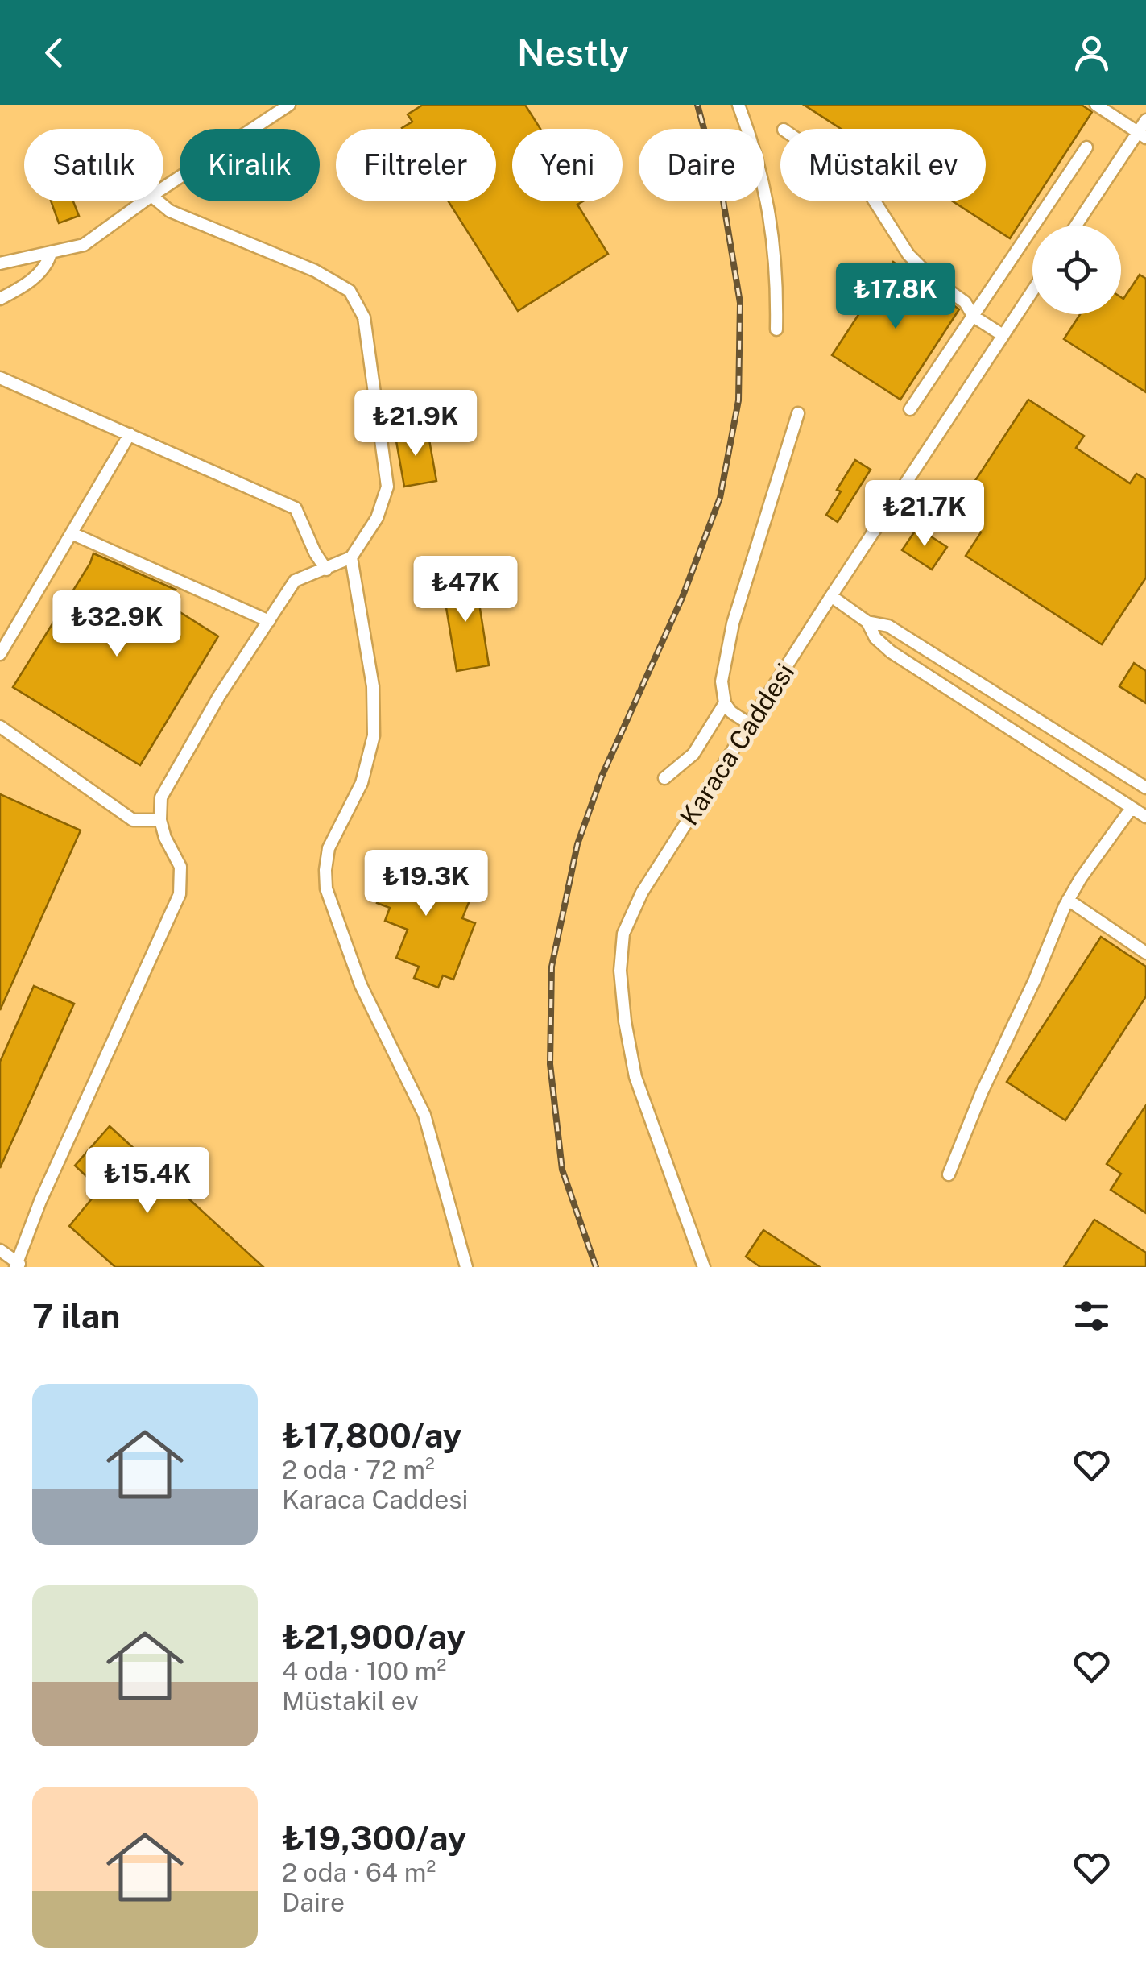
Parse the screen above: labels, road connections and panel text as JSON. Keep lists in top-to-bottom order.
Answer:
{
  "streets": {
    "street": ["Karaca Caddesi"]
  },
  "page": {
    "header": "Nestly",
    "chip": [
      "Satılık",
      "Kiralık",
      "Filtreler",
      "Yeni",
      "Daire",
      "Müstakil ev"
    ],
    "price": [
      "₺17.8K",
      "₺21.9K",
      "₺21.7K",
      "₺47K",
      "₺32.9K",
      "₺19.3K",
      "₺15.4K"
    ],
    "heading": "7 ilan",
    "list": [
      {
        "name": "₺17,800/ay",
        "note": "2 oda · 72 m² · Karaca Caddesi"
      },
      {
        "name": "₺21,900/ay",
        "note": "4 oda · 100 m² · Müstakil ev"
      },
      {
        "name": "₺19,300/ay",
        "note": "2 oda · 64 m² · Daire"
      }
    ]
  }
}
